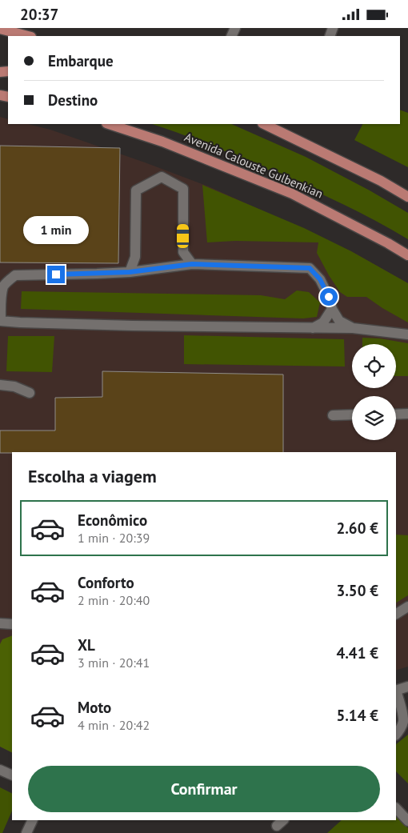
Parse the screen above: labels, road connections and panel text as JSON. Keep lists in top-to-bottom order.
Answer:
{
  "streets": {
    "main road": ["Avenida Calouste Gulbenkian"]
  },
  "page": {
    "status": "20:37",
    "banner": ["Embarque", "Destino"],
    "bubble": "1 min",
    "heading": "Escolha a viagem",
    "list": [
      {
        "name": "Econômico",
        "note": "1 min · 20:39",
        "value": "2.60 €"
      },
      {
        "name": "Conforto",
        "note": "2 min · 20:40",
        "value": "3.50 €"
      },
      {
        "name": "XL",
        "note": "3 min · 20:41",
        "value": "4.41 €"
      },
      {
        "name": "Moto",
        "note": "4 min · 20:42",
        "value": "5.14 €"
      }
    ],
    "buttons": "Confirmar"
  }
}
